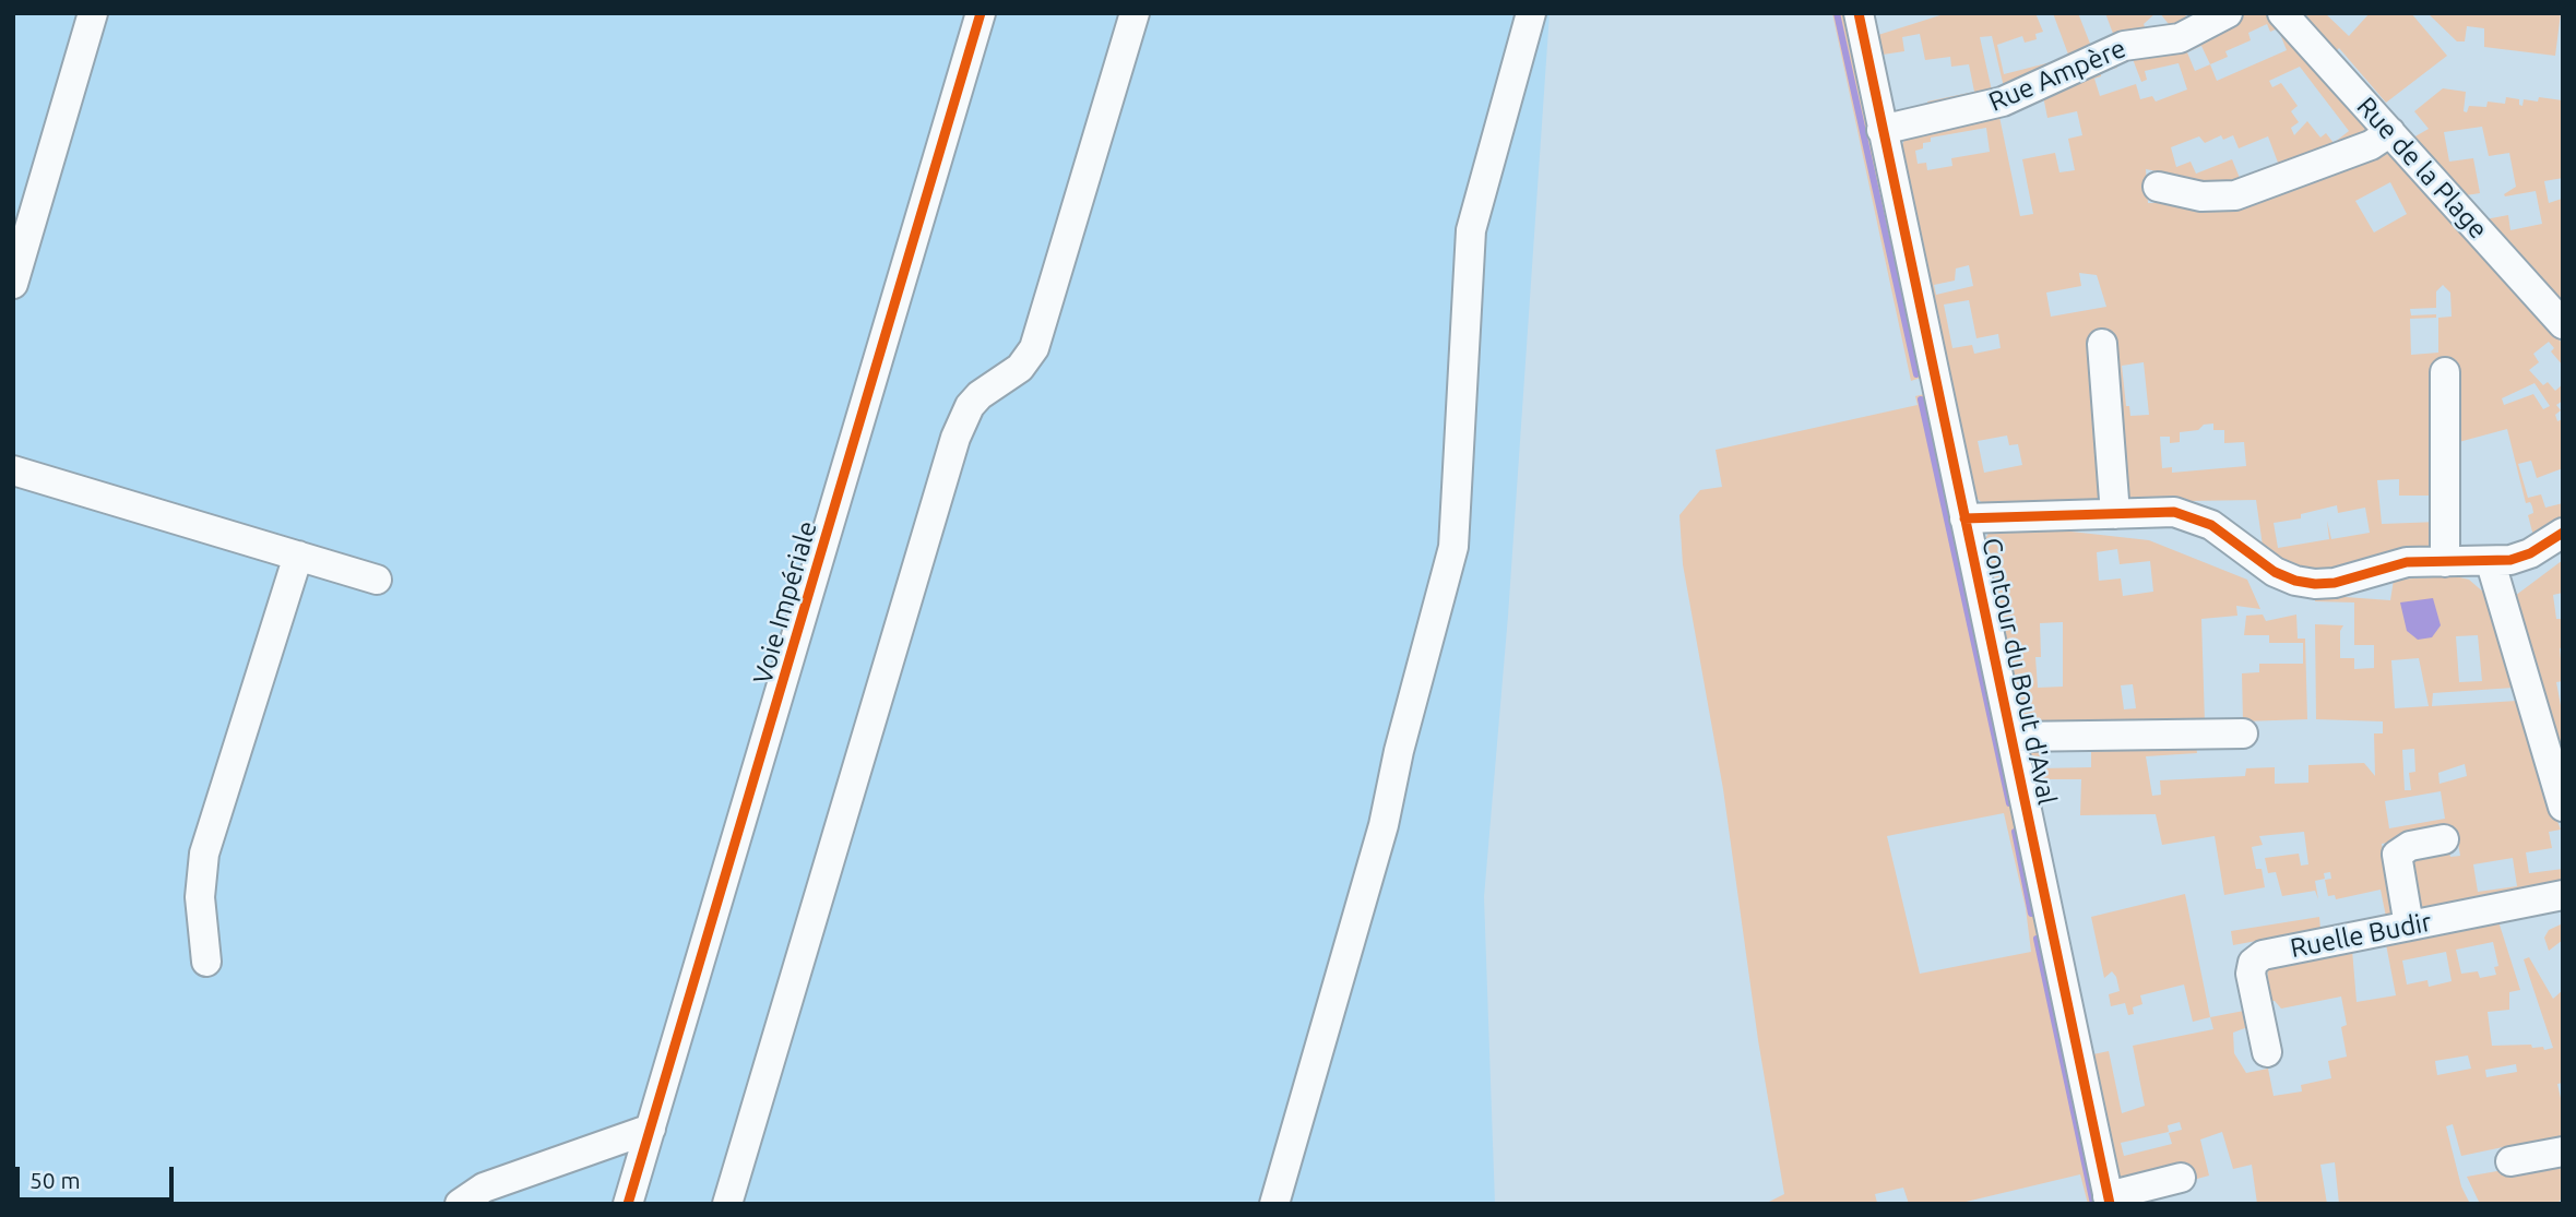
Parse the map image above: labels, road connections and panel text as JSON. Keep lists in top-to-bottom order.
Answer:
{
  "streets": {
    "street": [
      "Rue Ampère",
      "Rue de la Plage",
      "Voie Impériale",
      "Contour du Bout d'Aval",
      "Ruelle Budir"
    ]
  },
  "crossings": [
    ["Rue Ampère", "Contour du Bout d'Aval"]
  ],
  "scale_bar": "50 m"
}
